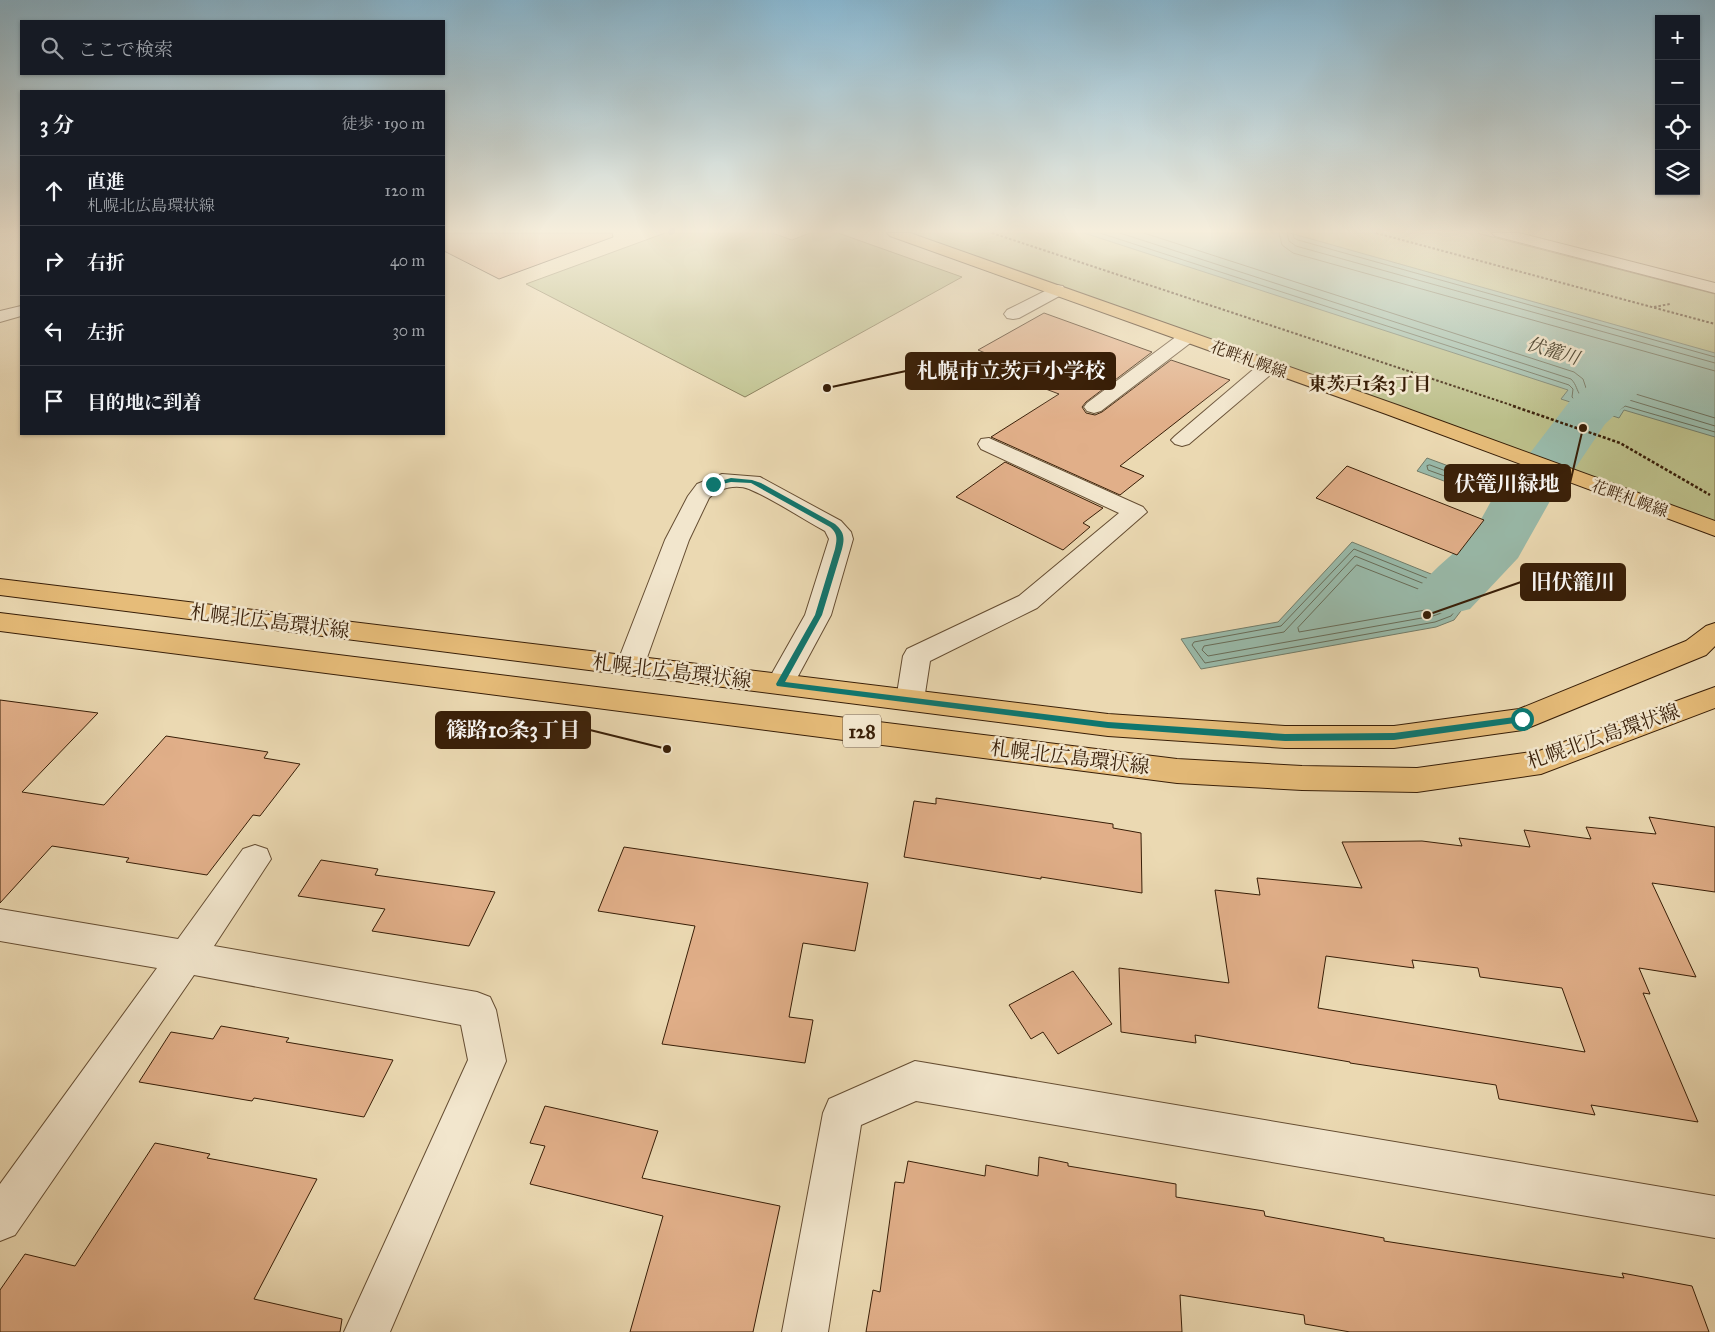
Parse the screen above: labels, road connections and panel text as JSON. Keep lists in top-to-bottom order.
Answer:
{
  "streets": {
    "main road": ["花畔札幌線", "札幌北広島環状線", "128"]
  },
  "districts": ["東茨戸1条3丁目"],
  "water": ["伏籠川"],
  "places": [
    "札幌市立茨戸小学校",
    "伏篭川緑地",
    "旧伏籠川",
    "篠路10条3丁目"
  ],
  "page": {
    "map_buttons": ["+", "−"],
    "search": "ここで検索",
    "heading": ["3 分", "徒歩 · 190 m"],
    "list": [
      ["直進", "札幌北広島環状線", "120 m"],
      ["右折", "40 m"],
      ["左折", "30 m"],
      "目的地に到着"
    ]
  }
}
